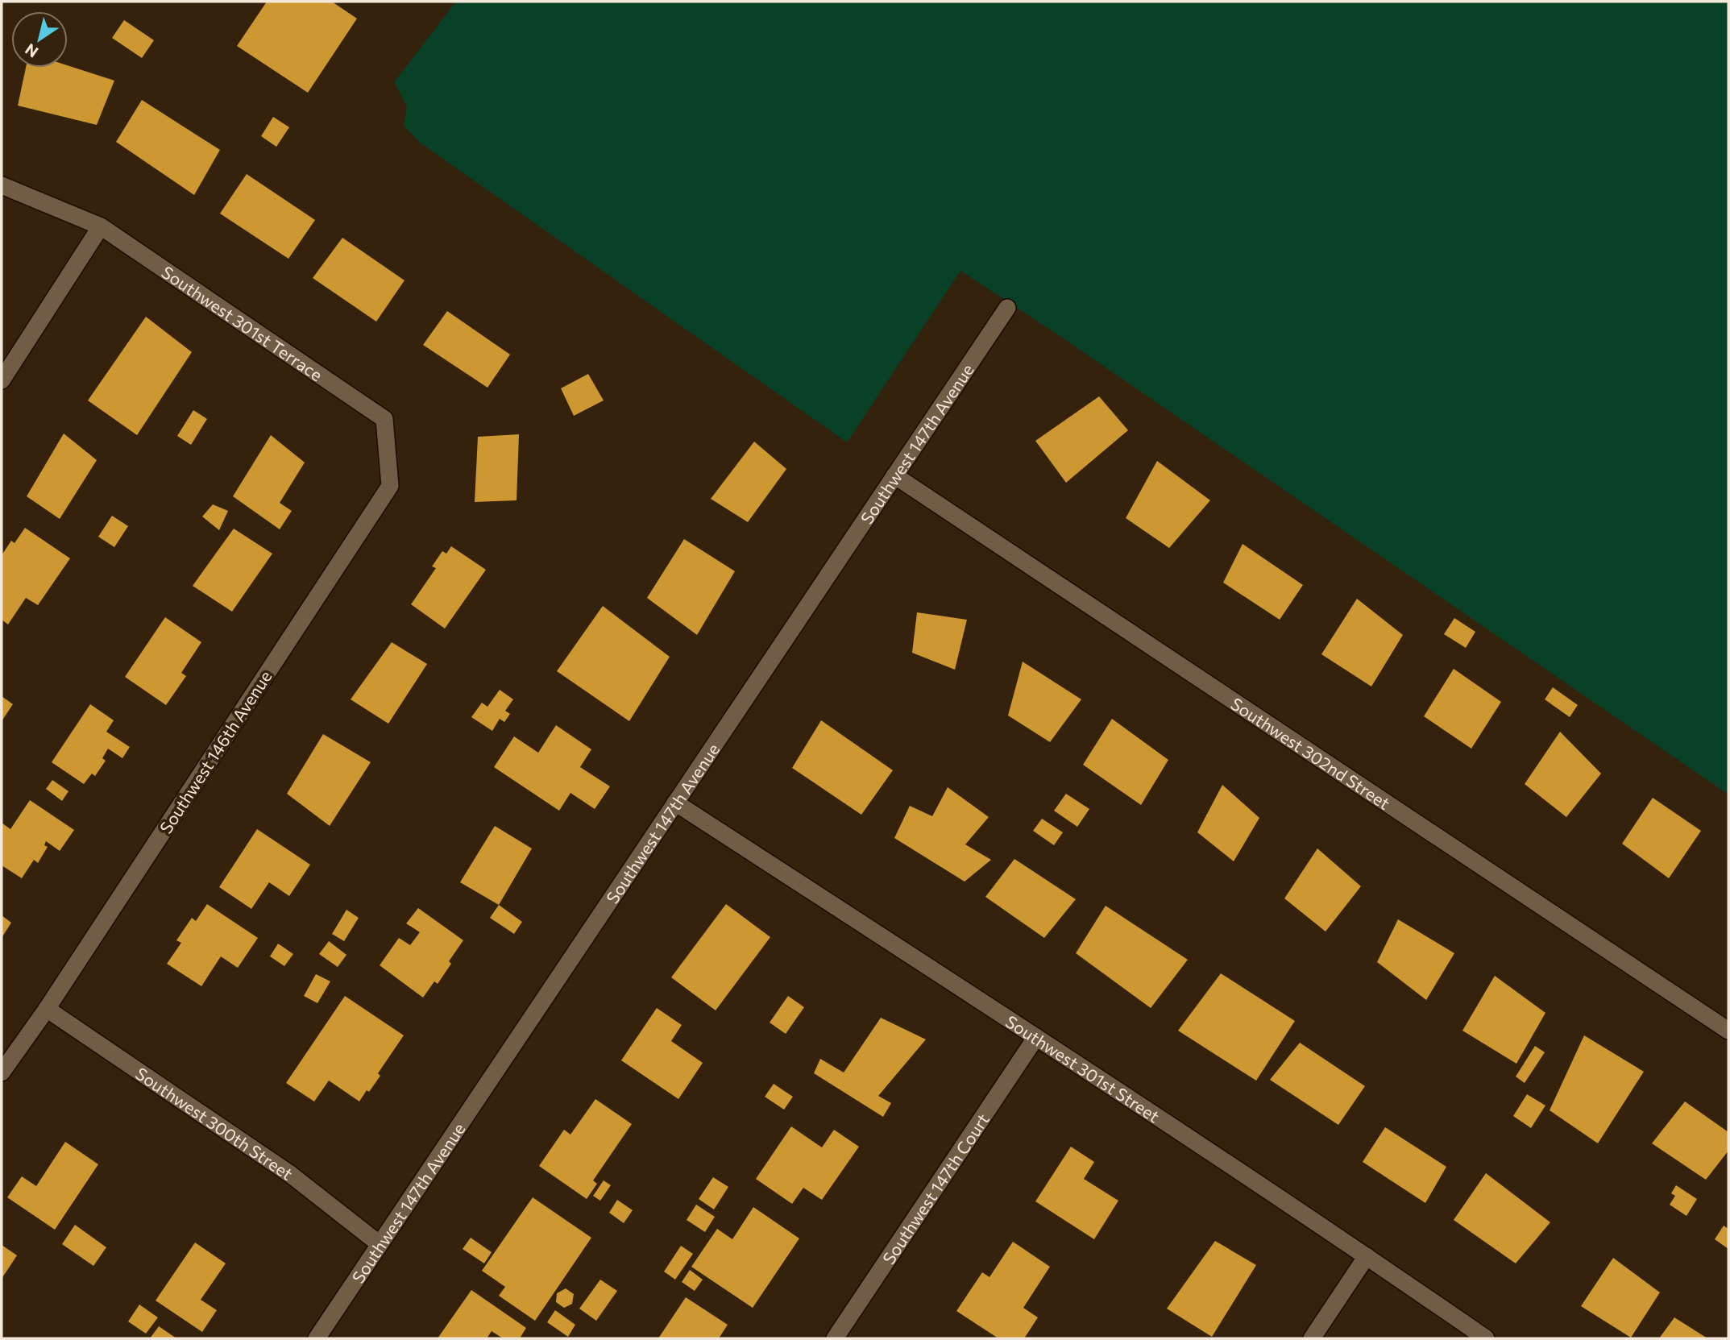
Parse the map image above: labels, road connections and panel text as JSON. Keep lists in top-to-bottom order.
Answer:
{
  "streets": {
    "street": [
      "Southwest 301st Terrace",
      "Southwest 147th Avenue",
      "Southwest 146th Avenue",
      "Southwest 302nd Street",
      "Southwest 301st Street",
      "Southwest 300th Street",
      "Southwest 147th Court"
    ]
  },
  "crossings": [
    ["Southwest 301st Terrace", "Southwest 146th Avenue"],
    ["Southwest 147th Avenue", "Southwest 302nd Street"],
    ["Southwest 147th Avenue", "Southwest 301st Street"],
    ["Southwest 147th Avenue", "Southwest 300th Street"],
    ["Southwest 146th Avenue", "Southwest 300th Street"],
    ["Southwest 301st Street", "Southwest 147th Court"]
  ],
  "north": "bottom left"
}
